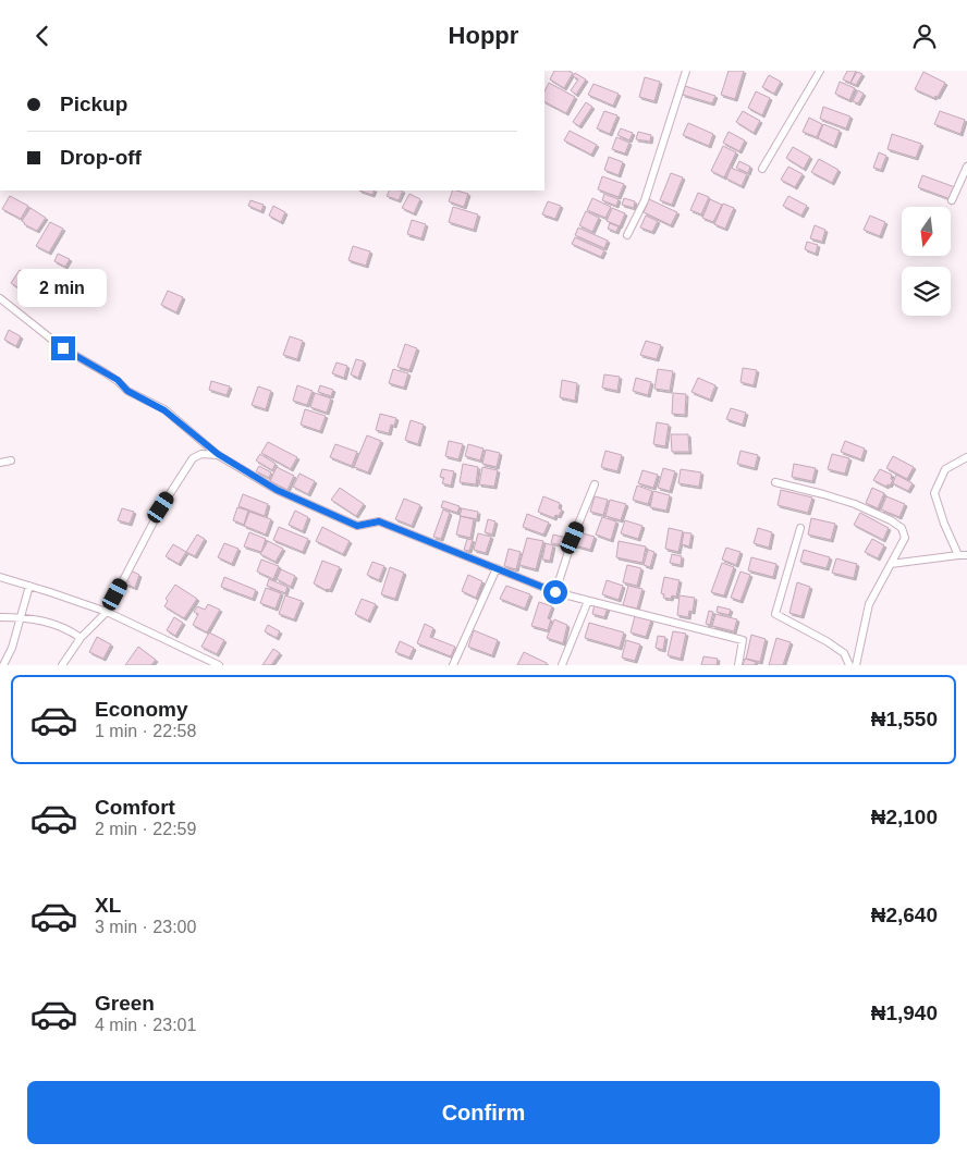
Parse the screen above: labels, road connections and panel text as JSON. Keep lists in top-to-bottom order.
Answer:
{
  "north": "bottom",
  "page": {
    "header": "Hoppr",
    "banner": ["Pickup", "Drop-off"],
    "bubble": "2 min",
    "list": [
      {
        "name": "Economy",
        "note": "1 min · 22:58",
        "value": "₦1,550"
      },
      {
        "name": "Comfort",
        "note": "2 min · 22:59",
        "value": "₦2,100"
      },
      {
        "name": "XL",
        "note": "3 min · 23:00",
        "value": "₦2,640"
      },
      {
        "name": "Green",
        "note": "4 min · 23:01",
        "value": "₦1,940"
      }
    ],
    "buttons": "Confirm"
  }
}
